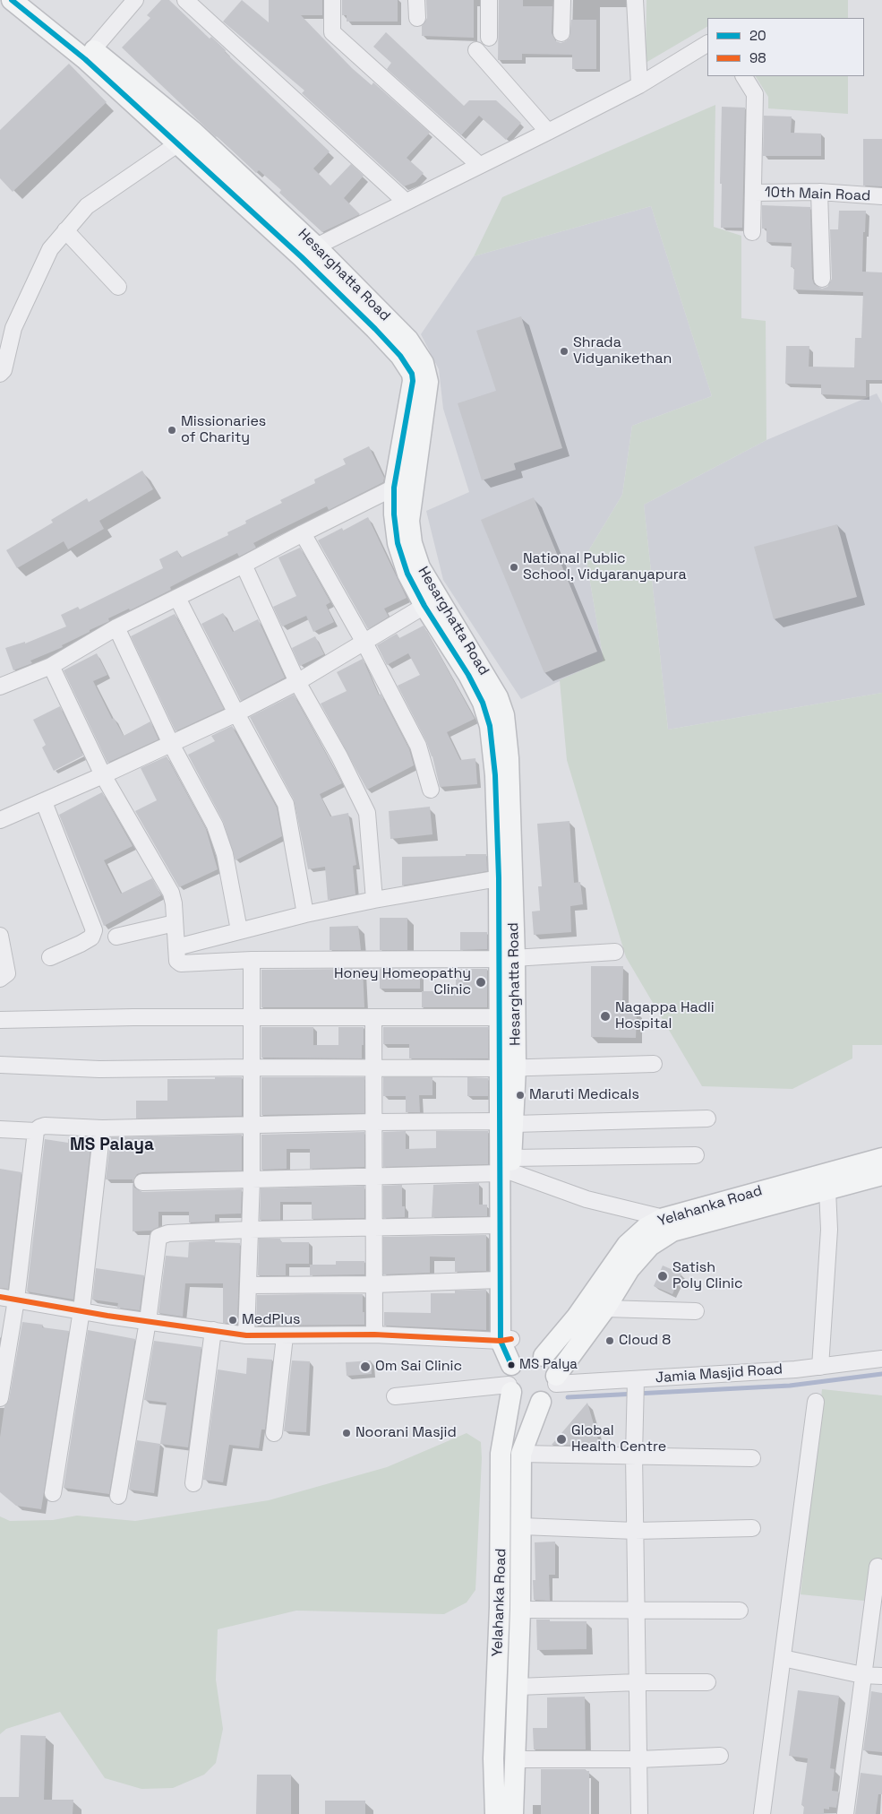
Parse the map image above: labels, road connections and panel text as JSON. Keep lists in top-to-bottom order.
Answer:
{
  "streets": {
    "main road": ["Hesarghatta Road", "Yelahanka Road"],
    "street": ["10th Main Road", "Jamia Masjid Road"]
  },
  "crossings": [
    ["Hesarghatta Road", "Yelahanka Road"],
    ["Hesarghatta Road", "Jamia Masjid Road"],
    ["Yelahanka Road", "Jamia Masjid Road"]
  ],
  "districts": ["MS Palaya"],
  "places": [
    "Shrada Vidyanikethan",
    "Missionaries of Charity",
    "National Public School, Vidyaranyapura",
    "Honey Homeopathy Clinic",
    "Nagappa Hadli Hospital",
    "Maruti Medicals",
    "Satish Poly Clinic",
    "MedPlus",
    "Cloud 8",
    "MS Palya",
    "Om Sai Clinic",
    "Noorani Masjid",
    "Global Health Centre"
  ],
  "lines": ["transit line 20", "transit line 98"],
  "legend": ["20", "98"]
}
